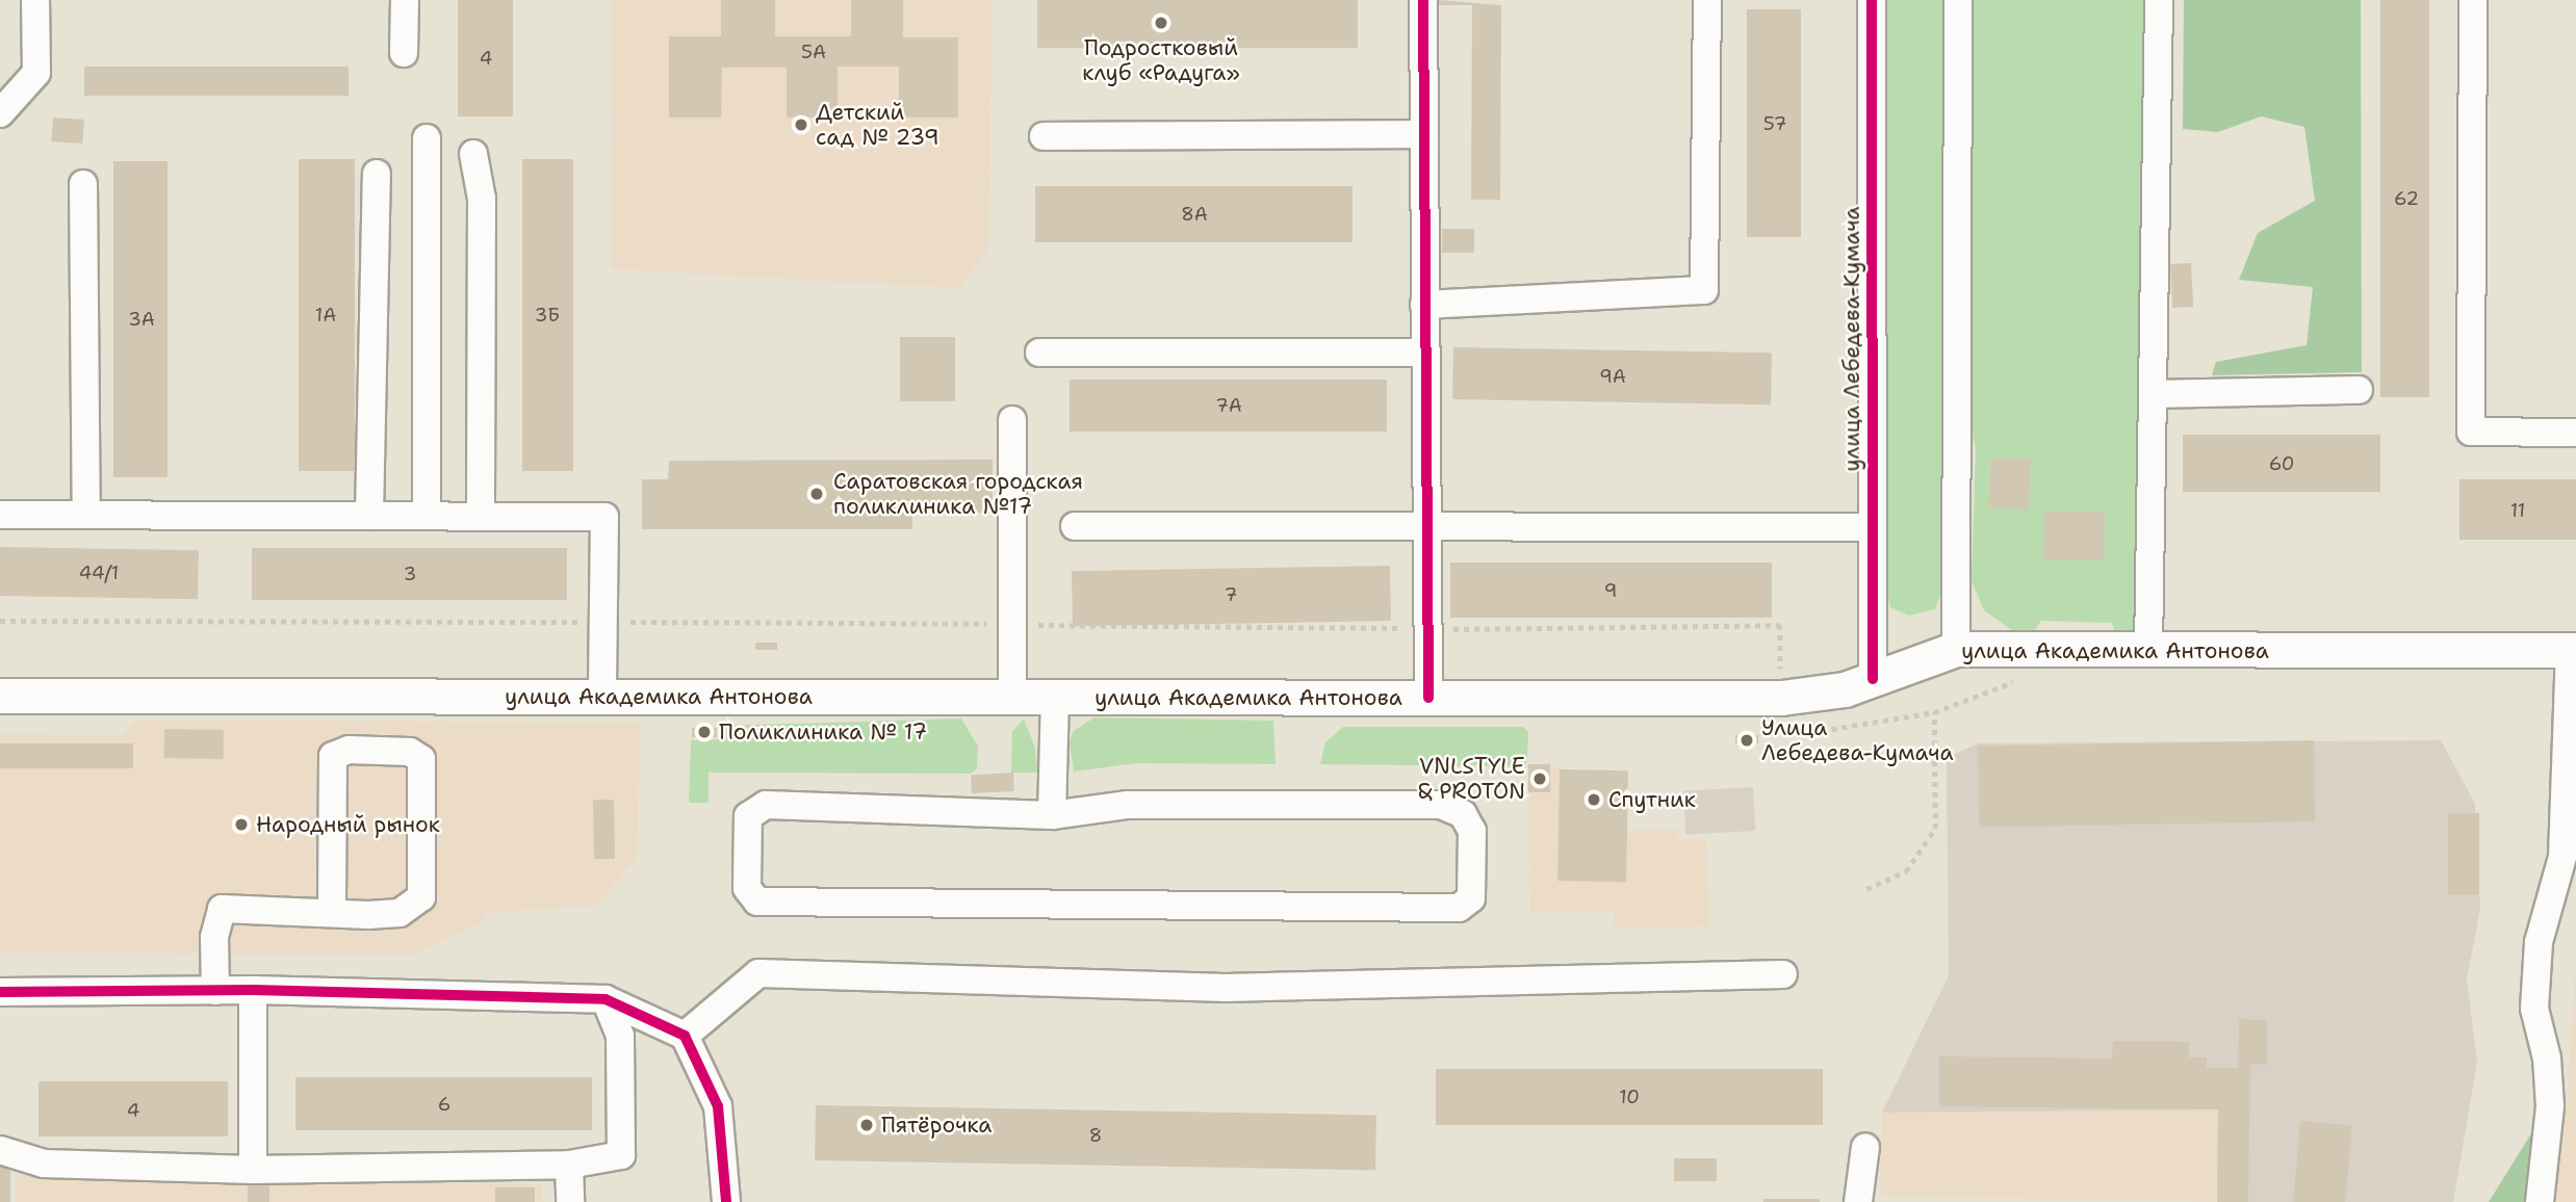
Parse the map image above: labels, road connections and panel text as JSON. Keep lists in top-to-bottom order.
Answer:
{
  "streets": {
    "main road": ["улица Академика Антонова"],
    "street": ["улица Лебедева-Кумача"]
  },
  "crossings": [
    ["улица Лебедева-Кумача", "улица Академика Антонова"]
  ],
  "places": [
    "Подростковый клуб «Радуга»",
    "Детский сад № 239",
    "Саратовская городская поликлиника №17",
    "Поликлиника № 17",
    "Улица Лебедева-Кумача",
    "VNLSTYLE & PROTON",
    "Спутник",
    "Народный рынок",
    "Пятёрочка"
  ],
  "house_numbers": [
    "5А",
    "4",
    "57",
    "62",
    "8А",
    "1А",
    "3Б",
    "3А",
    "9А",
    "7А",
    "60",
    "11",
    "44/1",
    "3",
    "9",
    "7",
    "10",
    "6",
    "4",
    "8"
  ]
}
